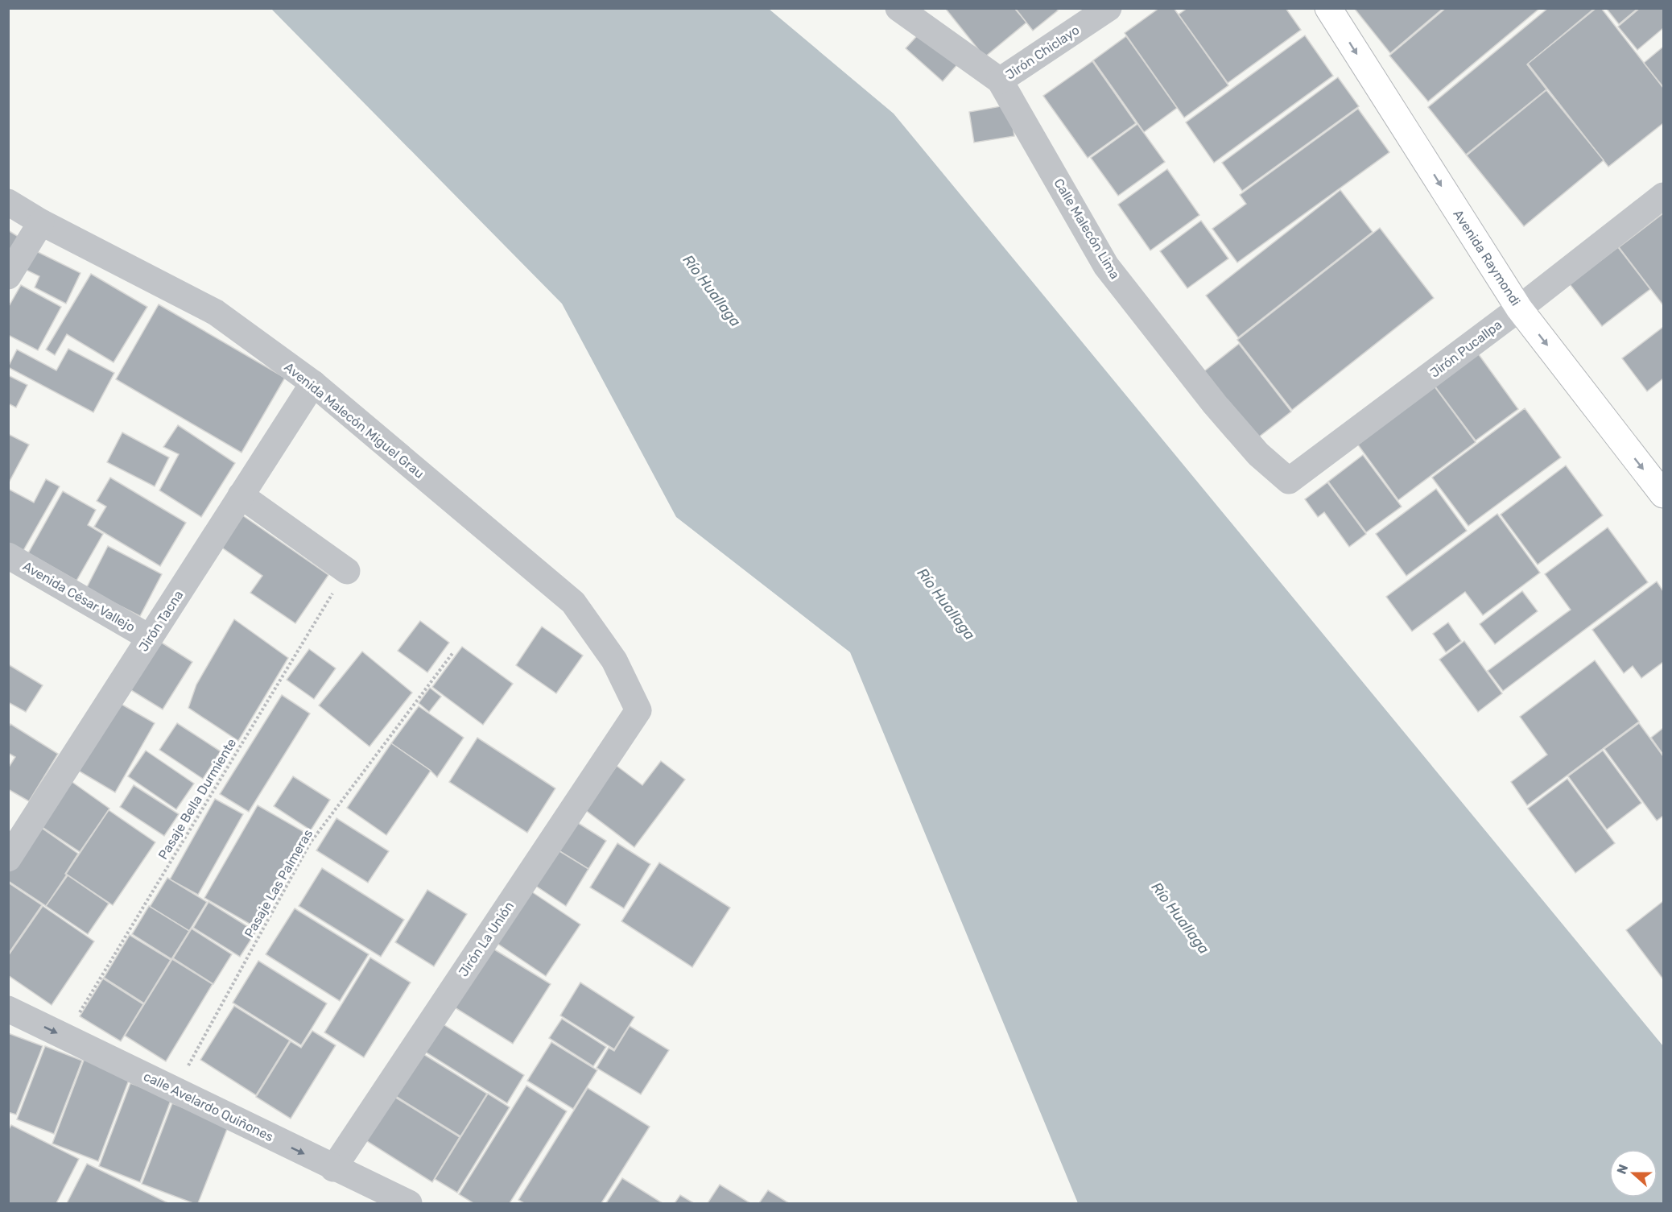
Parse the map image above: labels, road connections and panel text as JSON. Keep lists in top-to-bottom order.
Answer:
{
  "streets": {
    "highway": ["Avenida Raymondi"],
    "street": [
      "Jirón Chiclayo",
      "Calle Malecón Lima",
      "Jirón Pucallpa",
      "Avenida Malecón Miguel Grau",
      "Avenida César Vallejo",
      "Jirón Tacna",
      "Jirón La Unión",
      "calle Avelardo Quiñones"
    ],
    "path": ["Pasaje Bella Durmiente", "Pasaje Las Palmeras"]
  },
  "crossings": [
    ["Jirón Chiclayo", "Calle Malecón Lima"],
    ["Calle Malecón Lima", "Jirón Pucallpa"],
    ["Avenida Raymondi", "Jirón Pucallpa"],
    ["Avenida Malecón Miguel Grau", "Jirón Tacna"],
    ["Avenida Malecón Miguel Grau", "Jirón La Unión"],
    ["Avenida César Vallejo", "Jirón Tacna"],
    ["Pasaje Bella Durmiente", "calle Avelardo Quiñones"],
    ["Pasaje Las Palmeras", "calle Avelardo Quiñones"],
    ["Jirón La Unión", "calle Avelardo Quiñones"]
  ],
  "one_way": ["Avenida Raymondi", "calle Avelardo Quiñones"],
  "water": ["Río Huallaga"],
  "north": "left"
}
